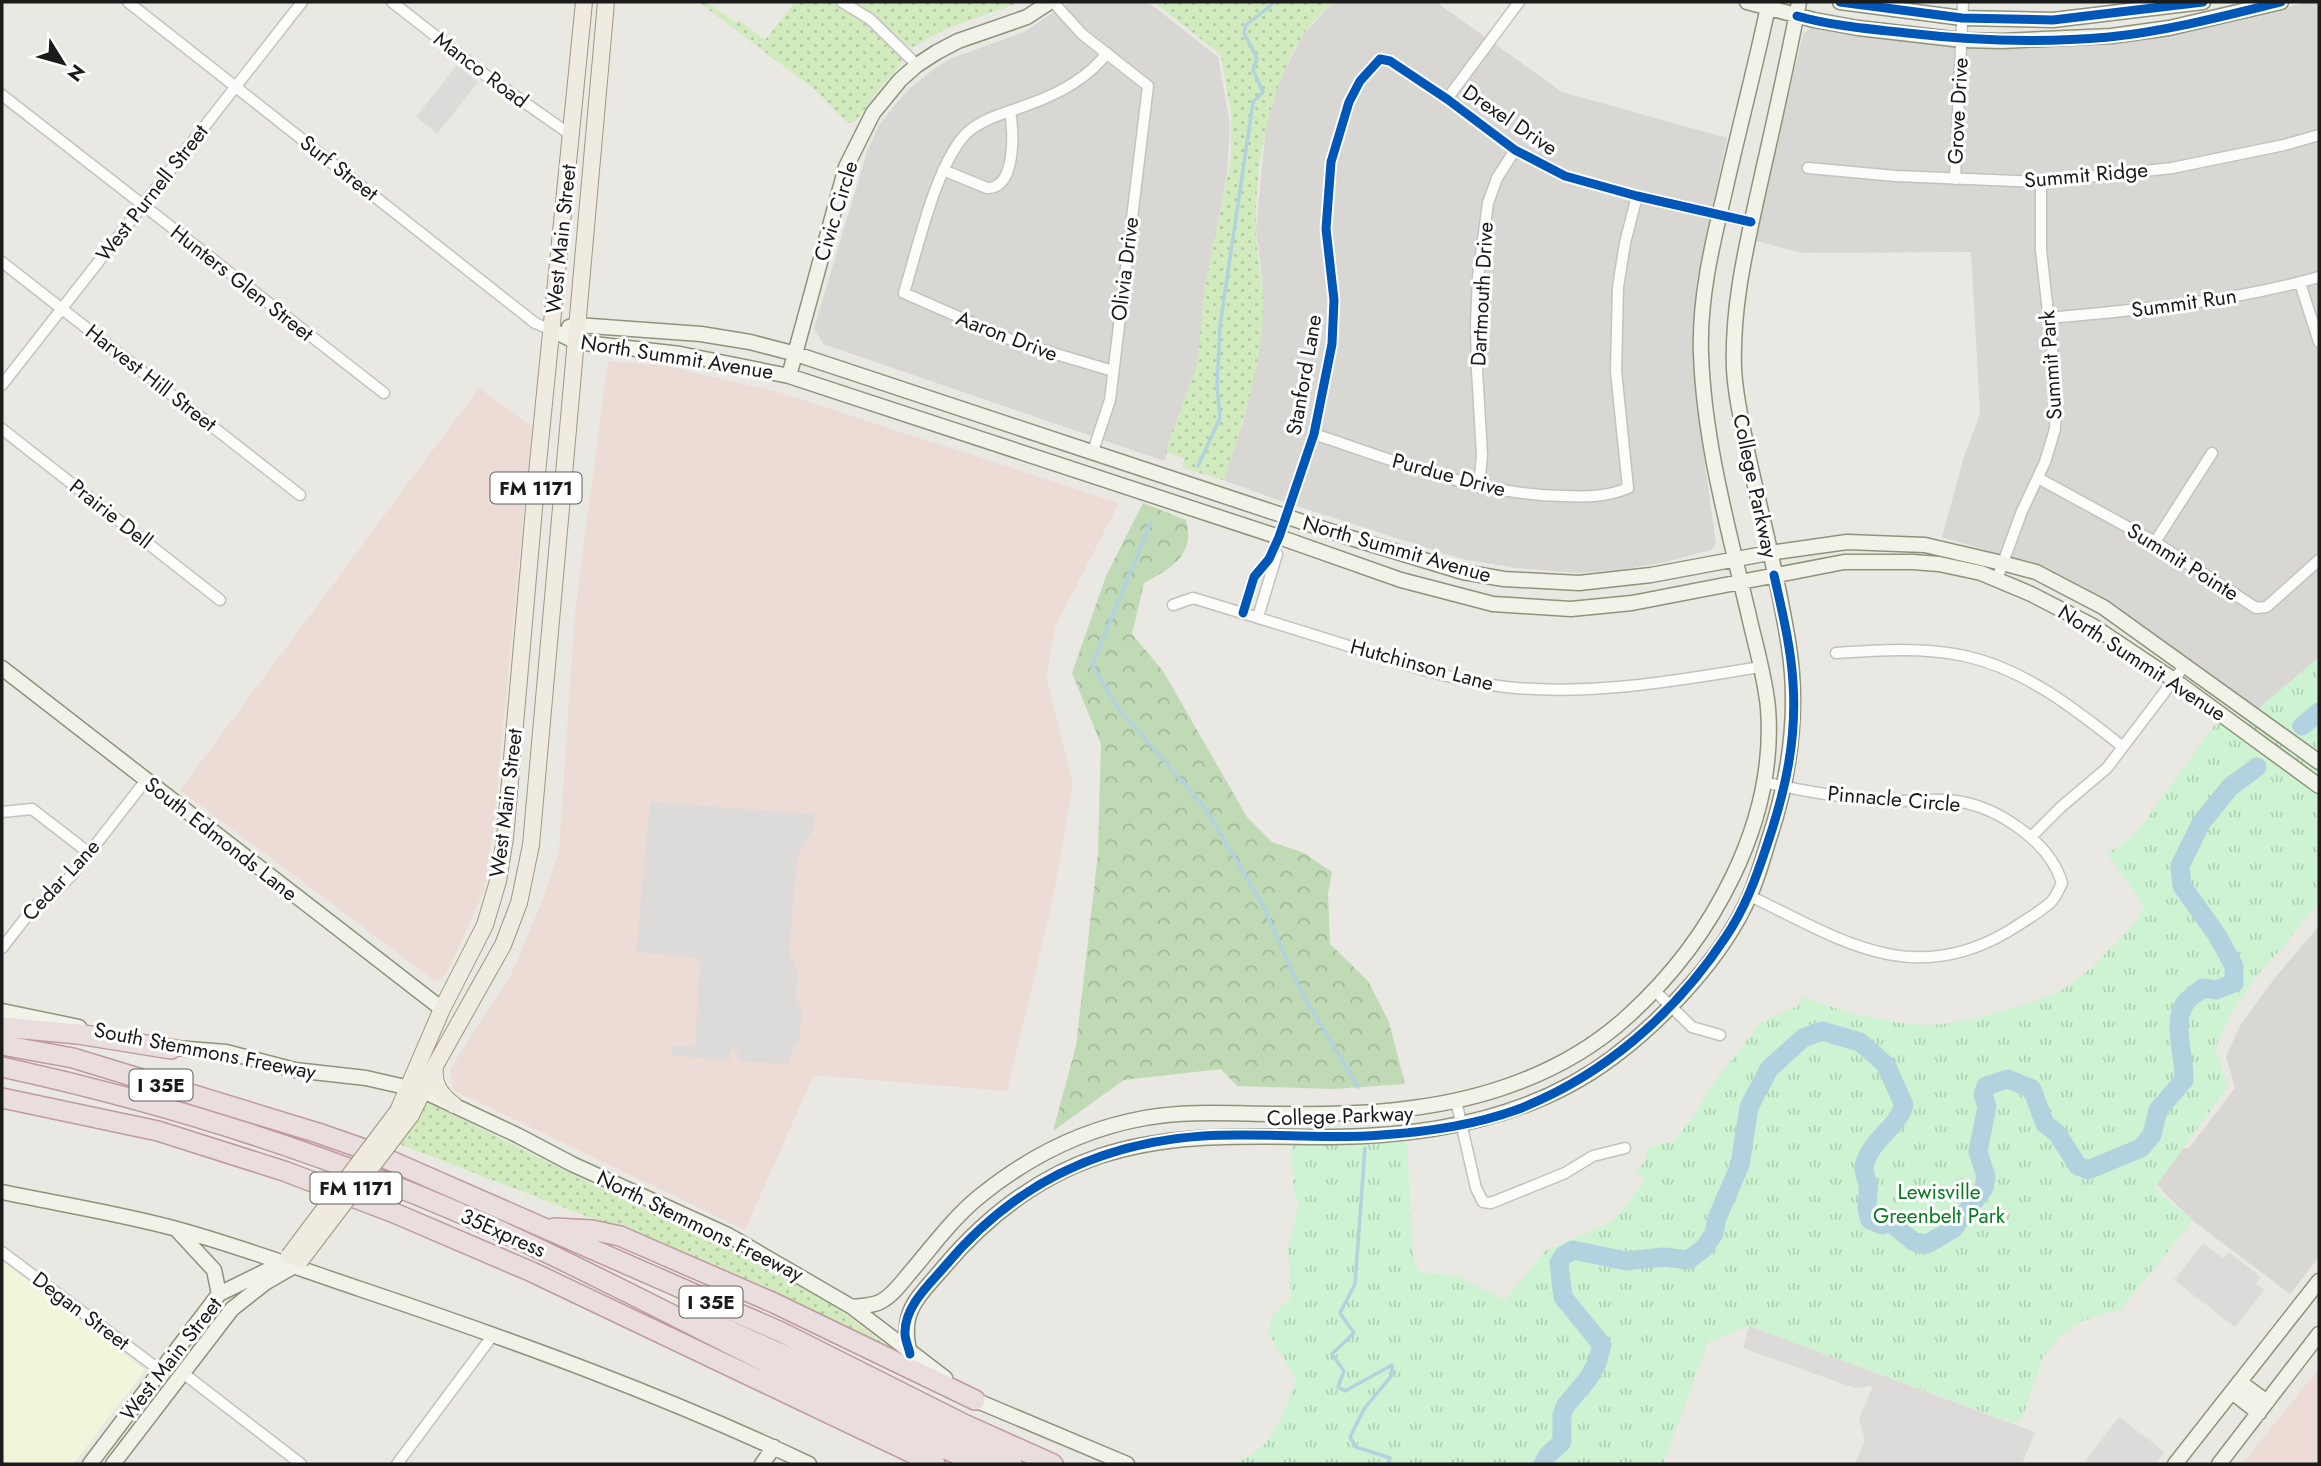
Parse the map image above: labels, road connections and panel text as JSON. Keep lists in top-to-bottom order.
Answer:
{
  "streets": {
    "highway": ["South Stemmons Freeway", "I 35E", "35Express"],
    "main road": [
      "Civic Circle",
      "West Main Street",
      "North Summit Avenue",
      "College Parkway",
      "FM 1171",
      "South Edmonds Lane",
      "North Stemmons Freeway"
    ],
    "street": [
      "Manco Road",
      "Grove Drive",
      "Drexel Drive",
      "Surf Street",
      "Summit Ridge",
      "West Purnell Street",
      "Olivia Drive",
      "Hunters Glen Street",
      "Dartmouth Drive",
      "Summit Run",
      "Aaron Drive",
      "Summit Park",
      "Stanford Lane",
      "Harvest Hill Street",
      "Purdue Drive",
      "Prairie Dell",
      "Summit Pointe",
      "Hutchinson Lane",
      "Pinnacle Circle",
      "Cedar Lane",
      "Degan Street"
    ]
  },
  "crossings": [
    ["Manco Road", "West Main Street"],
    ["Grove Drive", "Summit Ridge"],
    ["Drexel Drive", "Dartmouth Drive"],
    ["Drexel Drive", "Stanford Lane"],
    ["Drexel Drive", "Purdue Drive"],
    ["Drexel Drive", "College Parkway"],
    ["Surf Street", "West Purnell Street"],
    ["Surf Street", "West Main Street"],
    ["Surf Street", "North Summit Avenue"],
    ["Summit Ridge", "Summit Park"],
    ["West Purnell Street", "Hunters Glen Street"],
    ["West Purnell Street", "Harvest Hill Street"],
    ["Civic Circle", "North Summit Avenue"],
    ["West Main Street", "North Summit Avenue"],
    ["West Main Street", "South Edmonds Lane"],
    ["West Main Street", "South Stemmons Freeway"],
    ["West Main Street", "North Stemmons Freeway"],
    ["West Main Street", "Degan Street"],
    ["Olivia Drive", "Aaron Drive"],
    ["Olivia Drive", "North Summit Avenue"],
    ["Dartmouth Drive", "Purdue Drive"],
    ["Summit Run", "Summit Park"],
    ["North Summit Avenue", "Summit Park"],
    ["North Summit Avenue", "Stanford Lane"],
    ["North Summit Avenue", "College Parkway"],
    ["Summit Park", "Summit Pointe"],
    ["Stanford Lane", "Purdue Drive"],
    ["Stanford Lane", "Hutchinson Lane"],
    ["College Parkway", "Hutchinson Lane"],
    ["College Parkway", "Pinnacle Circle"],
    ["College Parkway", "North Stemmons Freeway"],
    ["South Edmonds Lane", "Cedar Lane"],
    ["South Stemmons Freeway", "I 35E"],
    ["South Stemmons Freeway", "North Stemmons Freeway"]
  ],
  "parks": ["Lewisville Greenbelt Park"],
  "north": "bottom right"
}
